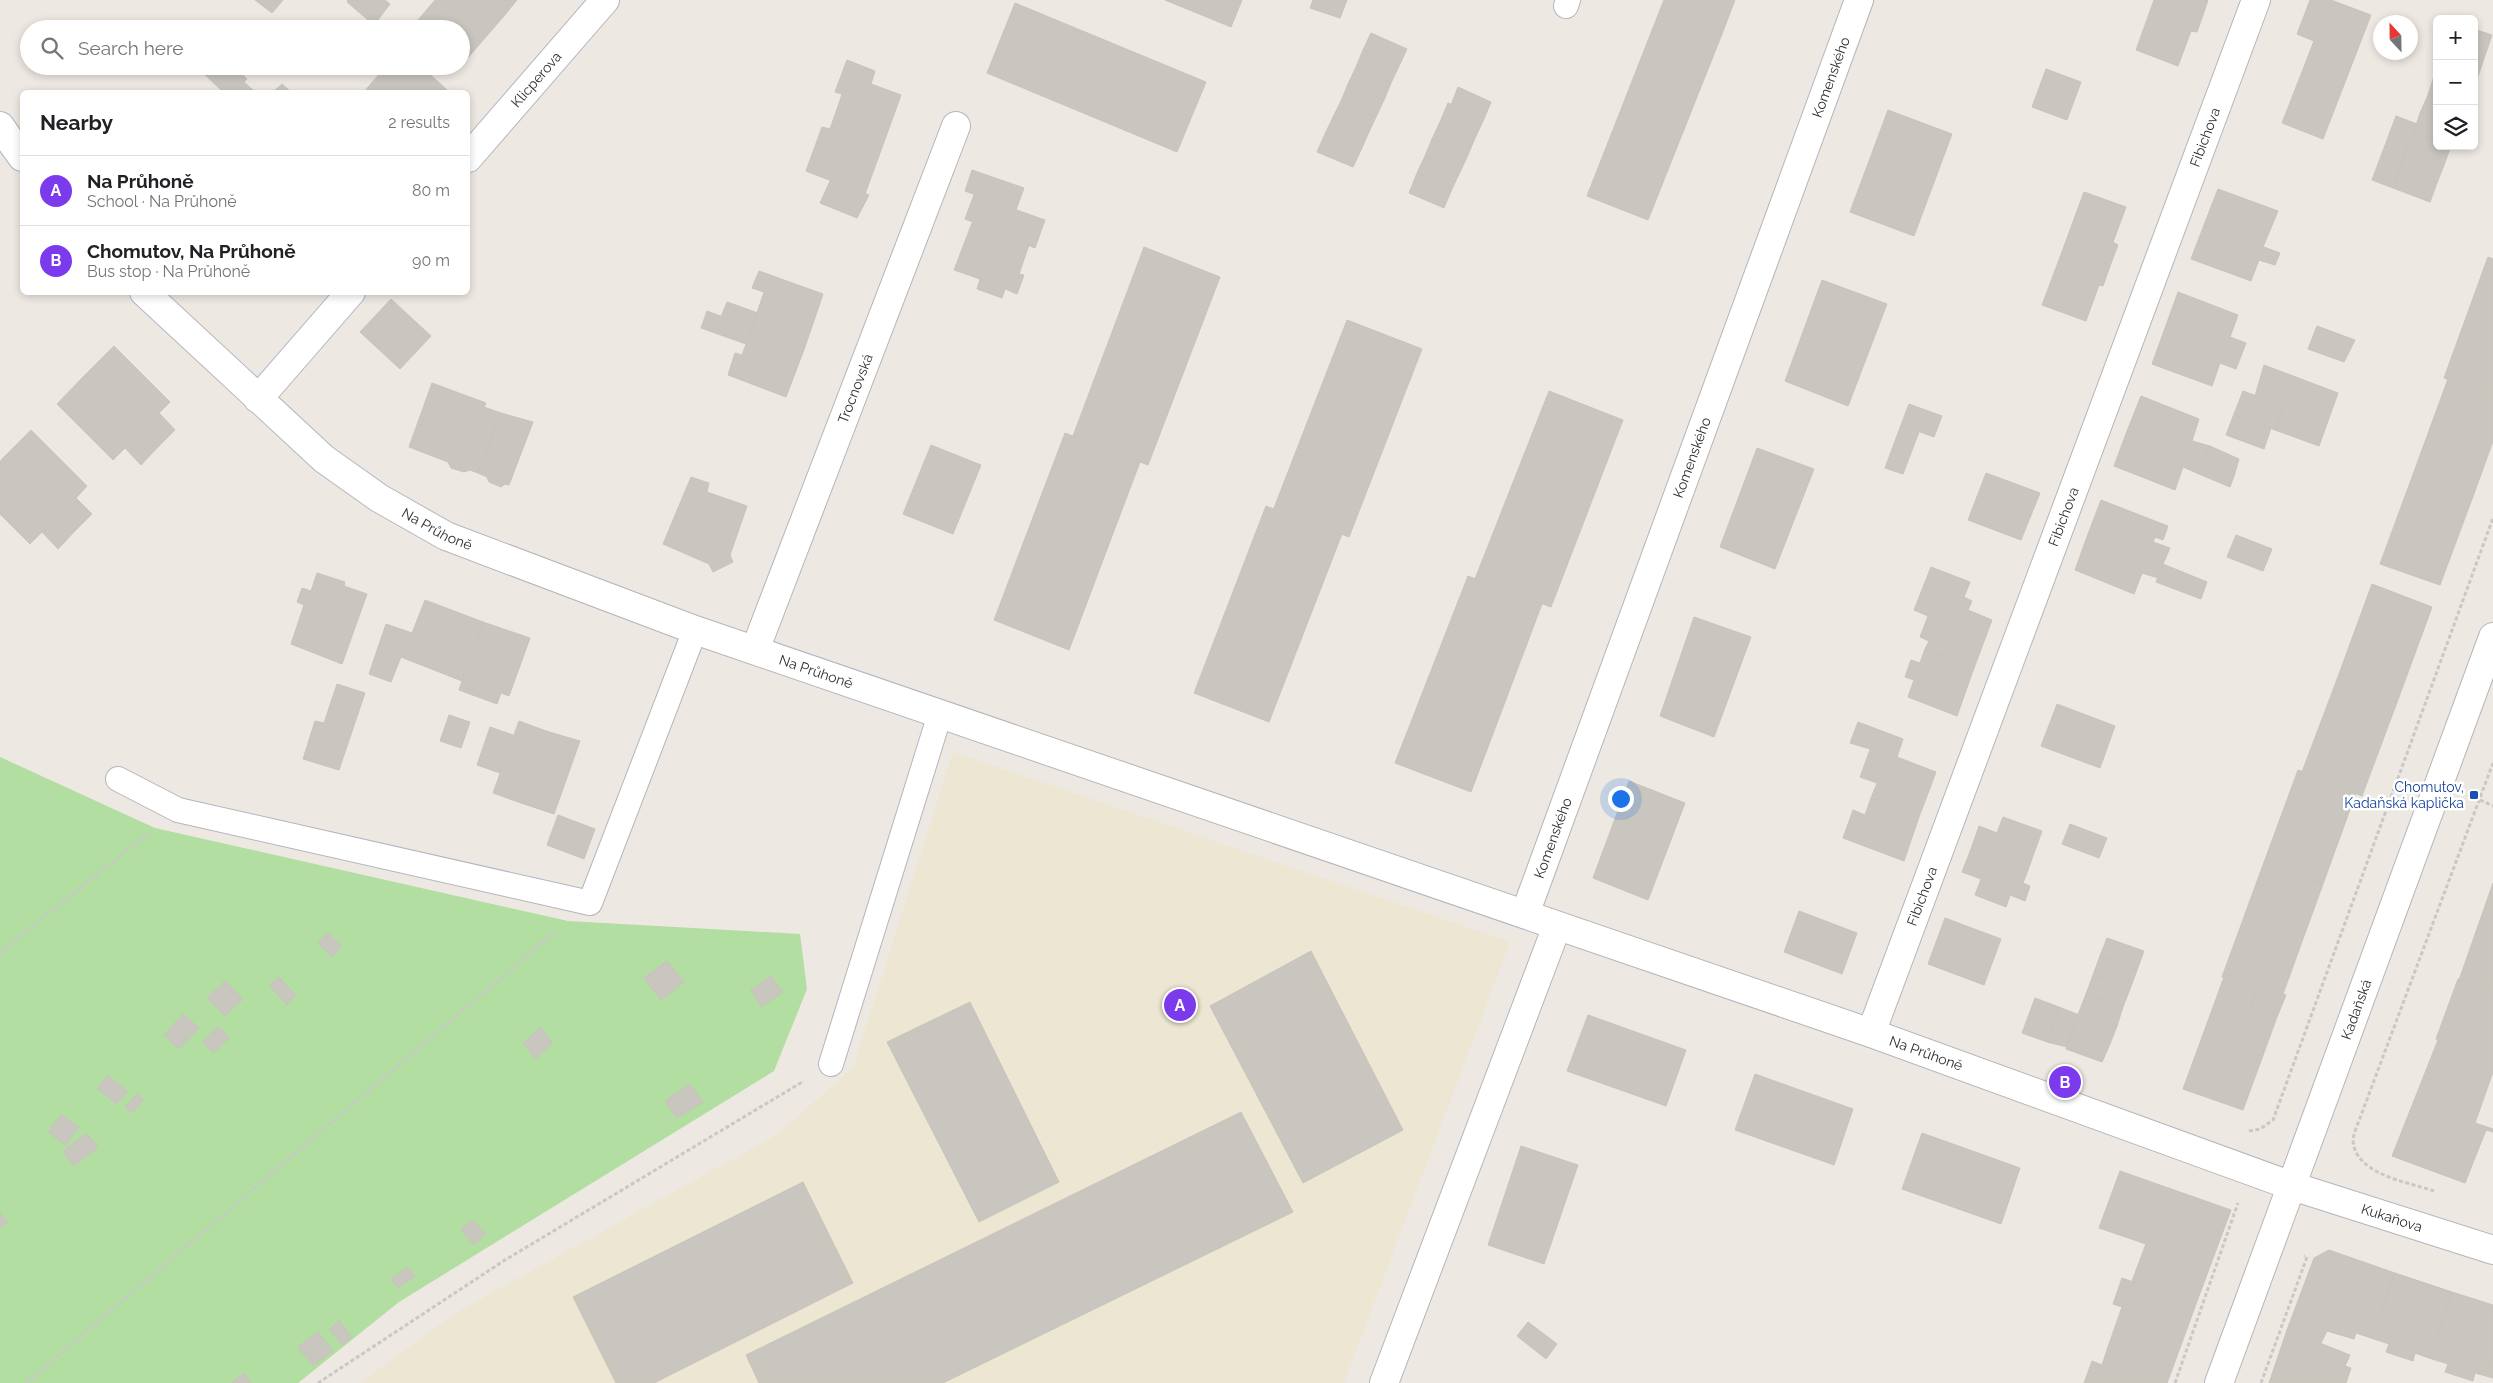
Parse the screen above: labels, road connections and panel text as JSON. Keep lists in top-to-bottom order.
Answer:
{
  "streets": {
    "street": [
      "Komenského",
      "Klicperova",
      "Fibichova",
      "Trocnovská",
      "Na Průhoně",
      "Kadaňská",
      "Kukaňova"
    ]
  },
  "crossings": [
    ["Komenského", "Na Průhoně"],
    ["Fibichova", "Na Průhoně"],
    ["Trocnovská", "Na Průhoně"],
    ["Na Průhoně", "Kadaňská"],
    ["Na Průhoně", "Kukaňova"],
    ["Kadaňská", "Kukaňova"]
  ],
  "places": {
    "transit": ["Chomutov, Kadaňská kaplička"]
  },
  "north": "top",
  "page": {
    "map_buttons": ["+", "−"],
    "search": "Search here",
    "heading": ["Nearby", "2 results"],
    "list": [
      {
        "mark": "A",
        "name": "Na Průhoně",
        "note": "School · Na Průhoně",
        "value": "80 m"
      },
      {
        "mark": "B",
        "name": "Chomutov, Na Průhoně",
        "note": "Bus stop · Na Průhoně",
        "value": "90 m"
      }
    ],
    "pins": ["A", "B"]
  }
}
